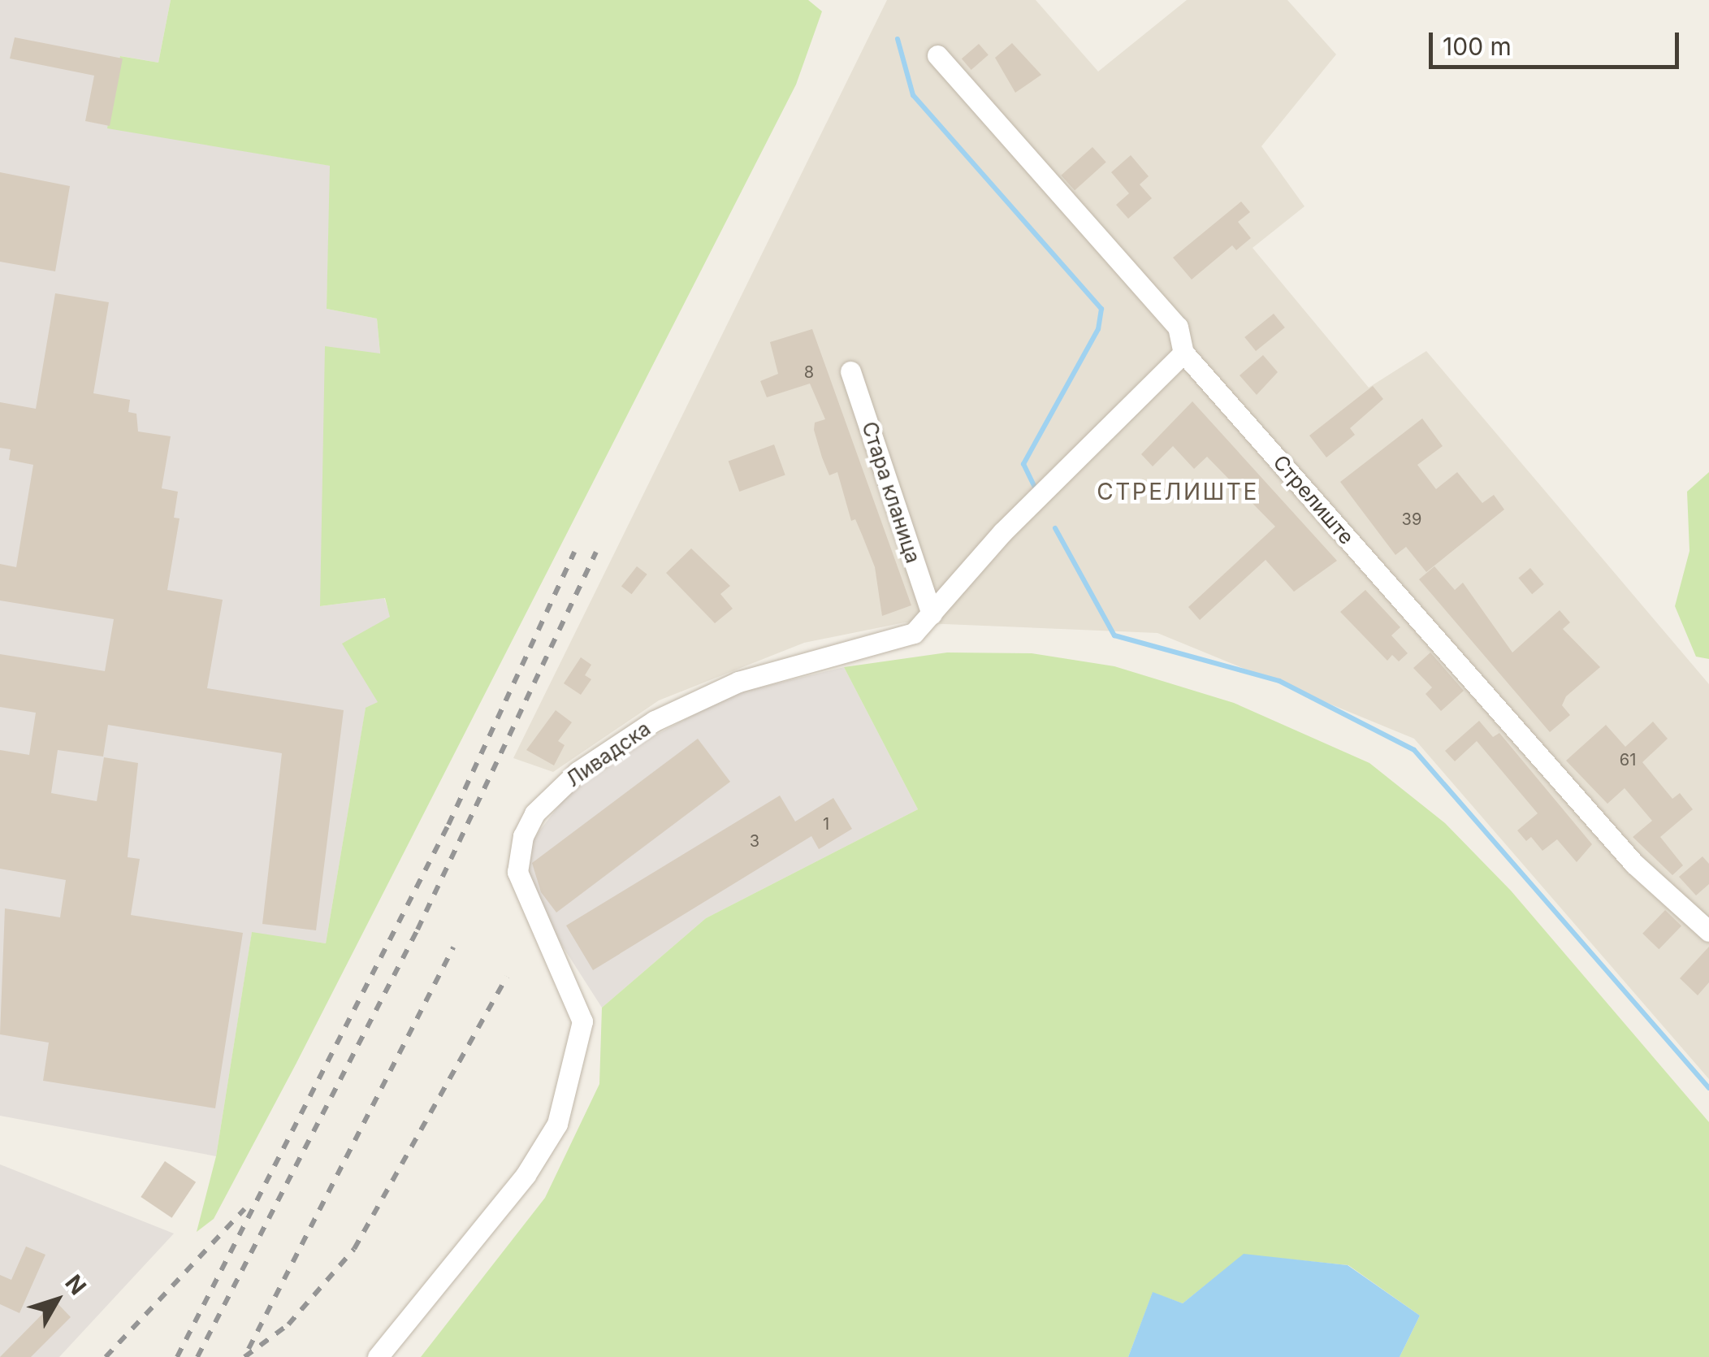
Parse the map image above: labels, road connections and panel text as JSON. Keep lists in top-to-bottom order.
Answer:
{
  "streets": {
    "street": ["Стара кланица", "Стрелиште", "Ливадска"]
  },
  "crossings": [
    ["Стара кланица", "Ливадска"],
    ["Стрелиште", "Ливадска"]
  ],
  "districts": ["СТРЕЛИШТЕ"],
  "house_numbers": [
    "8",
    "39",
    "61",
    "1",
    "3"
  ],
  "scale_bar": "100 m",
  "north": "top right"
}
